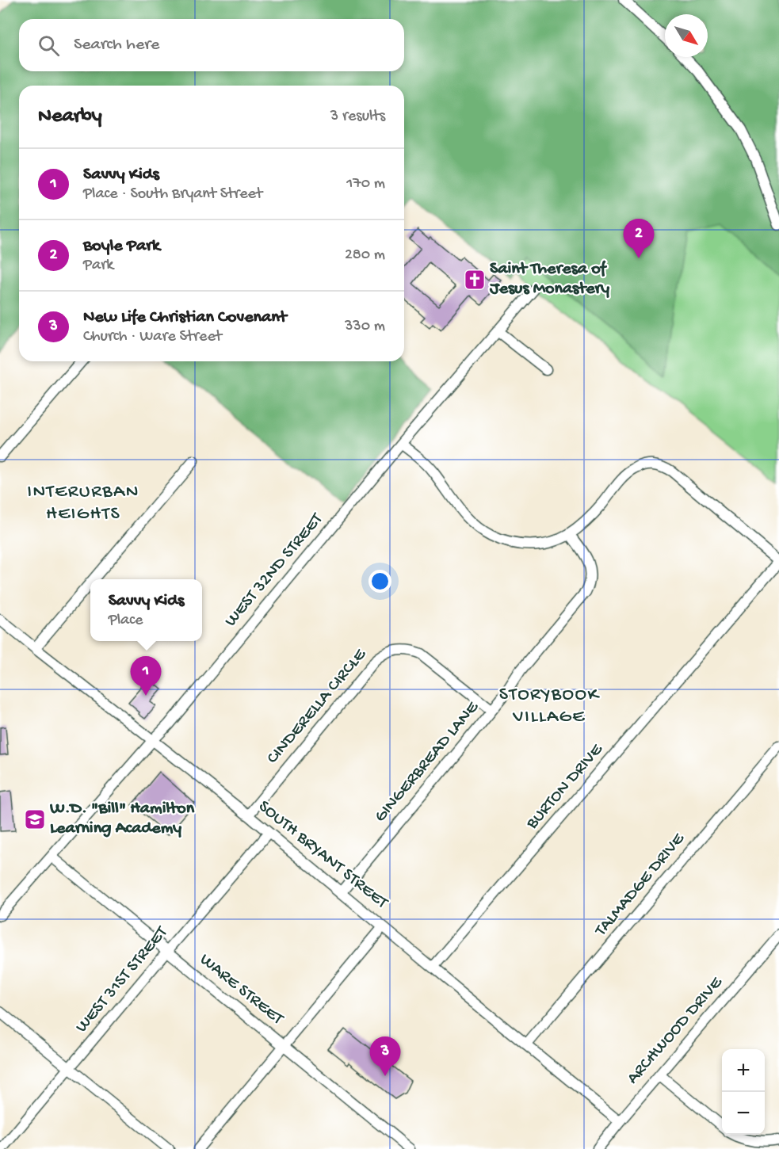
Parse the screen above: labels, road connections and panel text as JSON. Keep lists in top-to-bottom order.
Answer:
{
  "streets": {
    "street": [
      "WEST 32ND STREET",
      "CINDERELLA CIRCLE",
      "GINGERBREAD LANE",
      "BURTON DRIVE",
      "SOUTH BRYANT STREET",
      "TALMADGE DRIVE",
      "WEST 31ST STREET",
      "WARE STREET",
      "ARCHWOOD DRIVE"
    ]
  },
  "crossings": [
    ["WEST 32ND STREET", "SOUTH BRYANT STREET"],
    ["WEST 32ND STREET", "WARE STREET"],
    ["CINDERELLA CIRCLE", "GINGERBREAD LANE"],
    ["CINDERELLA CIRCLE", "SOUTH BRYANT STREET"],
    ["GINGERBREAD LANE", "SOUTH BRYANT STREET"],
    ["BURTON DRIVE", "SOUTH BRYANT STREET"],
    ["SOUTH BRYANT STREET", "TALMADGE DRIVE"],
    ["SOUTH BRYANT STREET", "WEST 31ST STREET"],
    ["SOUTH BRYANT STREET", "ARCHWOOD DRIVE"],
    ["WEST 31ST STREET", "WARE STREET"]
  ],
  "districts": ["INTERURBAN HEIGHTS", "STORYBOOK VILLAGE"],
  "places": {
    "church": ["Saint Theresa of Jesus Monastery"],
    "school or university": ["W.D. \"Bill\" Hamilton Learning Academy"]
  },
  "north": "bottom right",
  "page": {
    "search": "Search here",
    "heading": ["Nearby", "3 results"],
    "list": [
      {
        "mark": "1",
        "name": "Savvy Kids",
        "note": "Place · South Bryant Street",
        "value": "170 m"
      },
      {
        "mark": "2",
        "name": "Boyle Park",
        "note": "Park",
        "value": "280 m"
      },
      {
        "mark": "3",
        "name": "New Life Christian Covenant",
        "note": "Church · Ware Street",
        "value": "330 m"
      }
    ],
    "pins": ["2", "1", "3"],
    "popup": ["Savvy Kids", "Place"],
    "map_buttons": ["+", "−"]
  }
}
